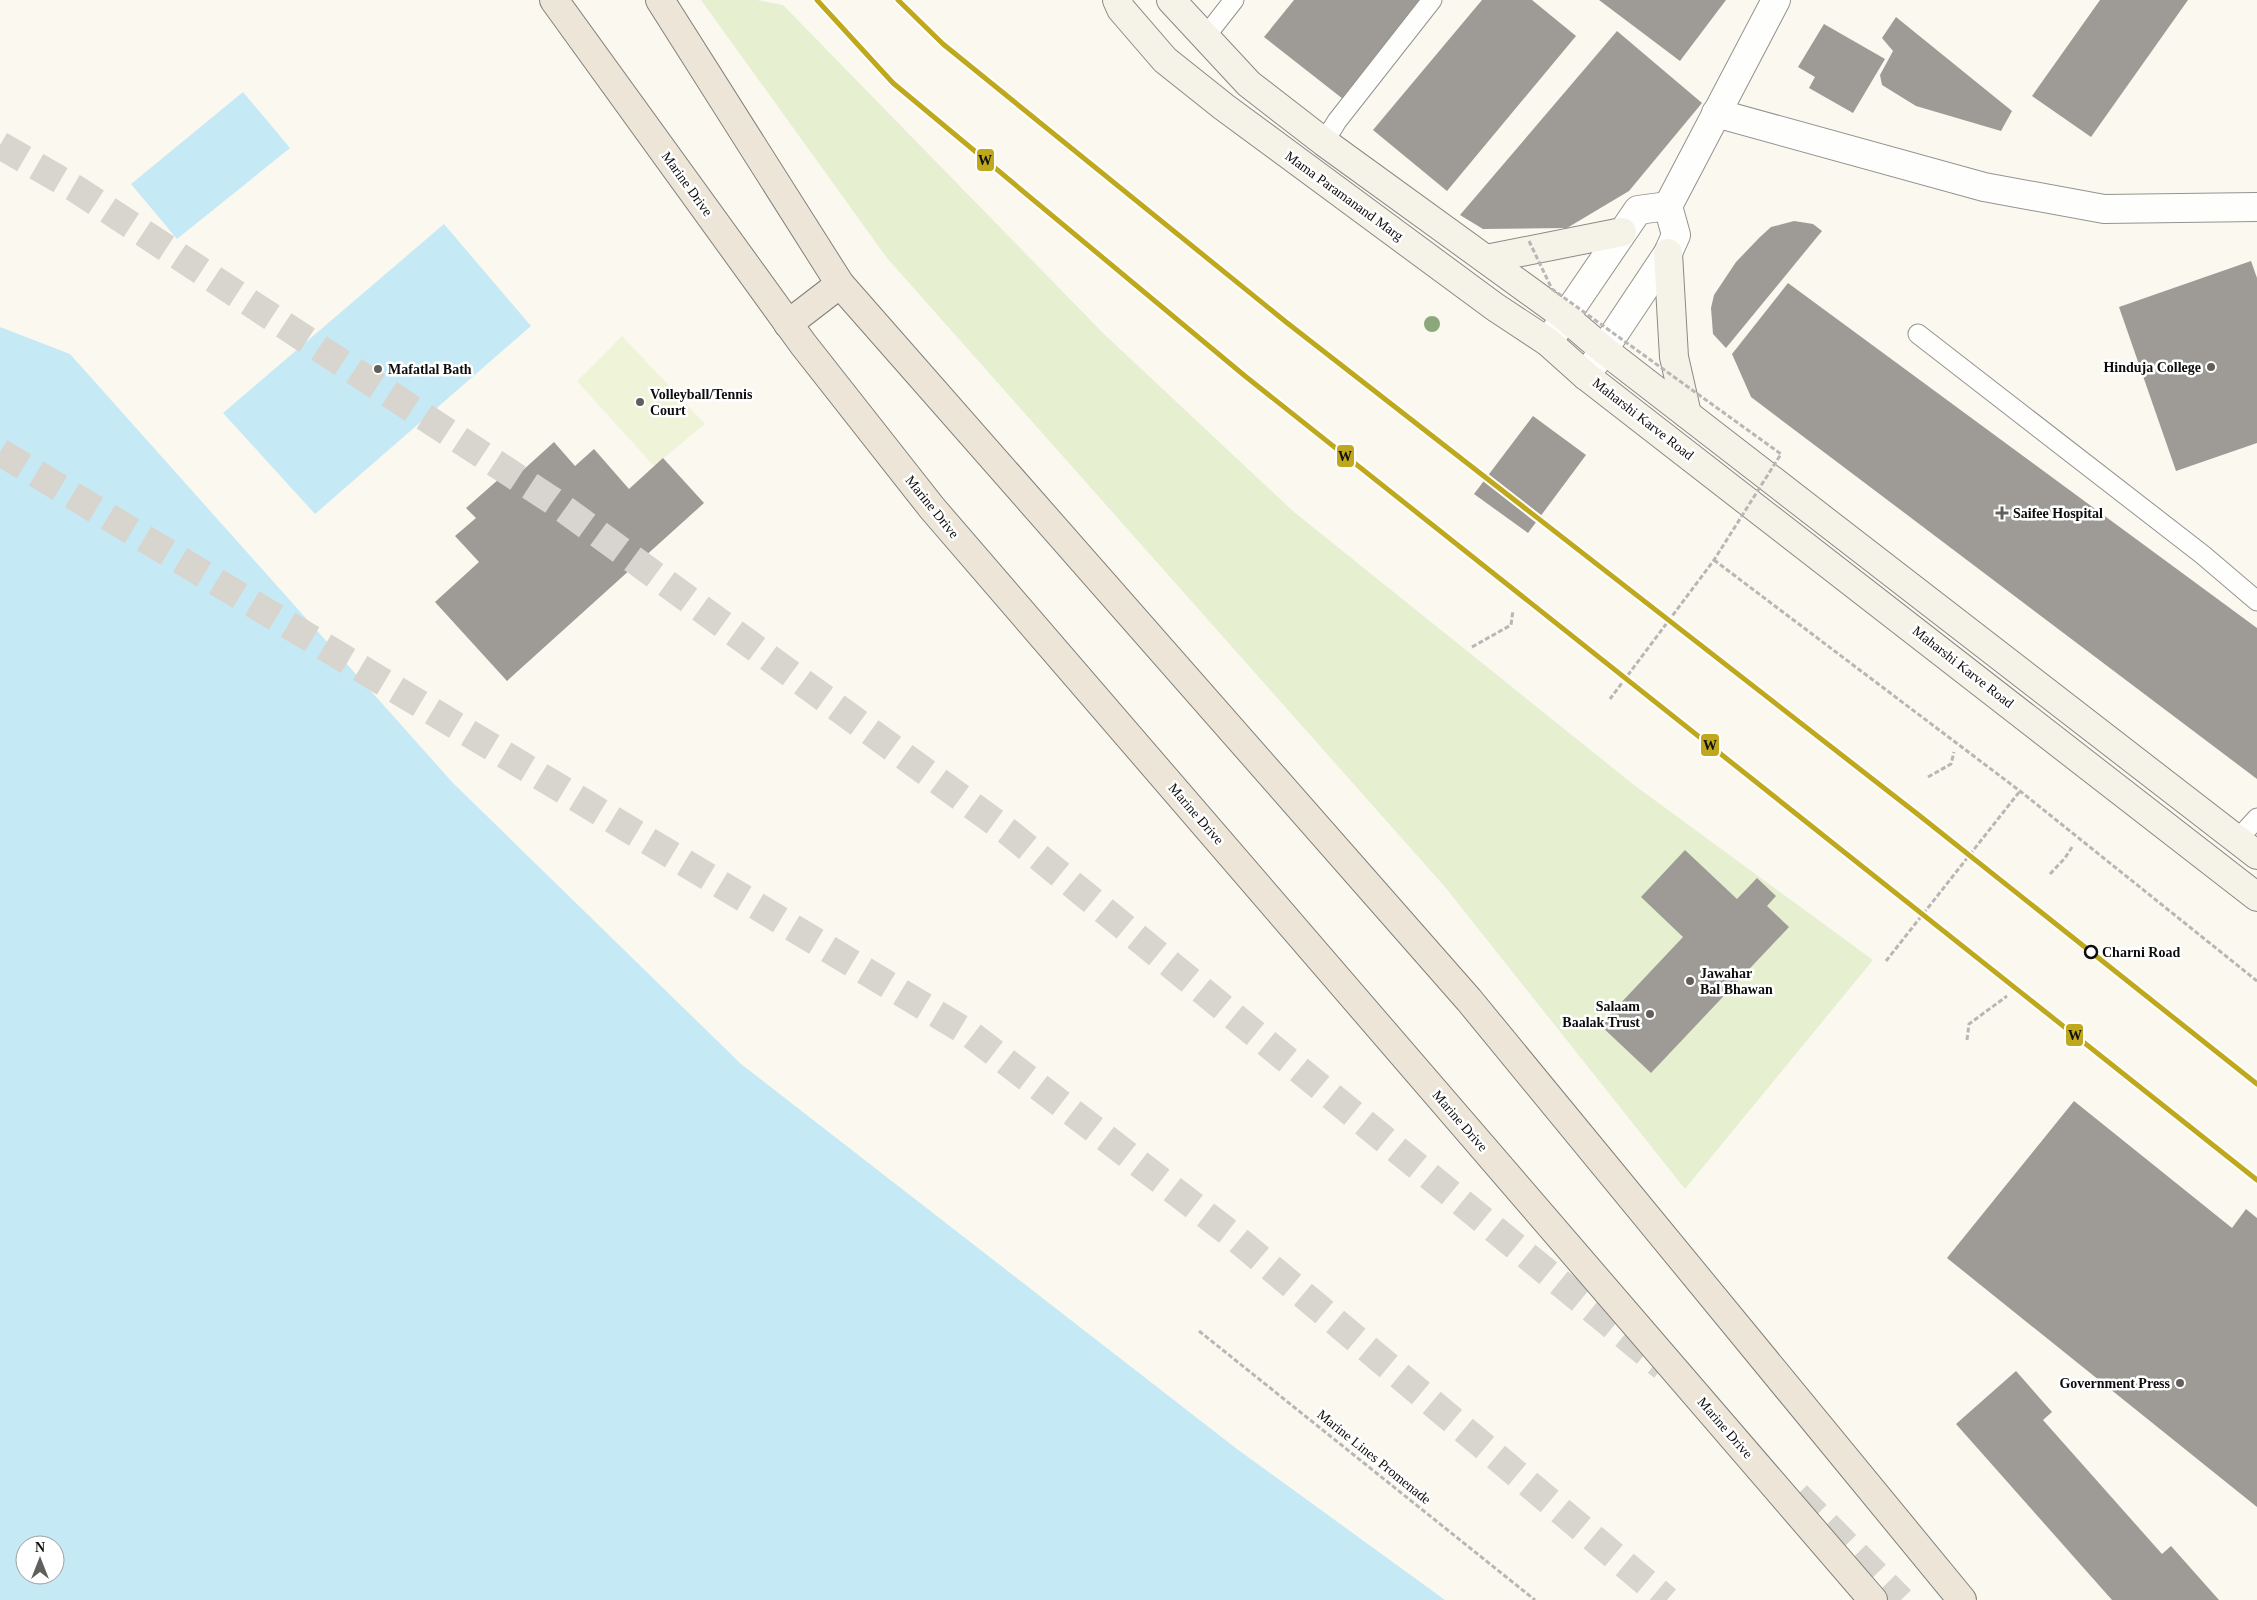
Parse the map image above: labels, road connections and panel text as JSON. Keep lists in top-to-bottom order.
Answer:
{
  "streets": {
    "main road": ["Marine Drive", "Mama Paramanand Marg", "Maharshi Karve Road"],
    "path": ["Marine Lines Promenade"]
  },
  "crossings": [
    ["Mama Paramanand Marg", "Maharshi Karve Road"]
  ],
  "places": {
    "other": [
      "Hinduja College",
      "Mafatlal Bath",
      "Volleyball/Tennis Court",
      "Charni Road",
      "Jawahar Bal Bhawan",
      "Salaam Baalak Trust",
      "Government Press"
    ],
    "health": ["Saifee Hospital"]
  },
  "lines": ["transit line W"],
  "north": "top"
}
